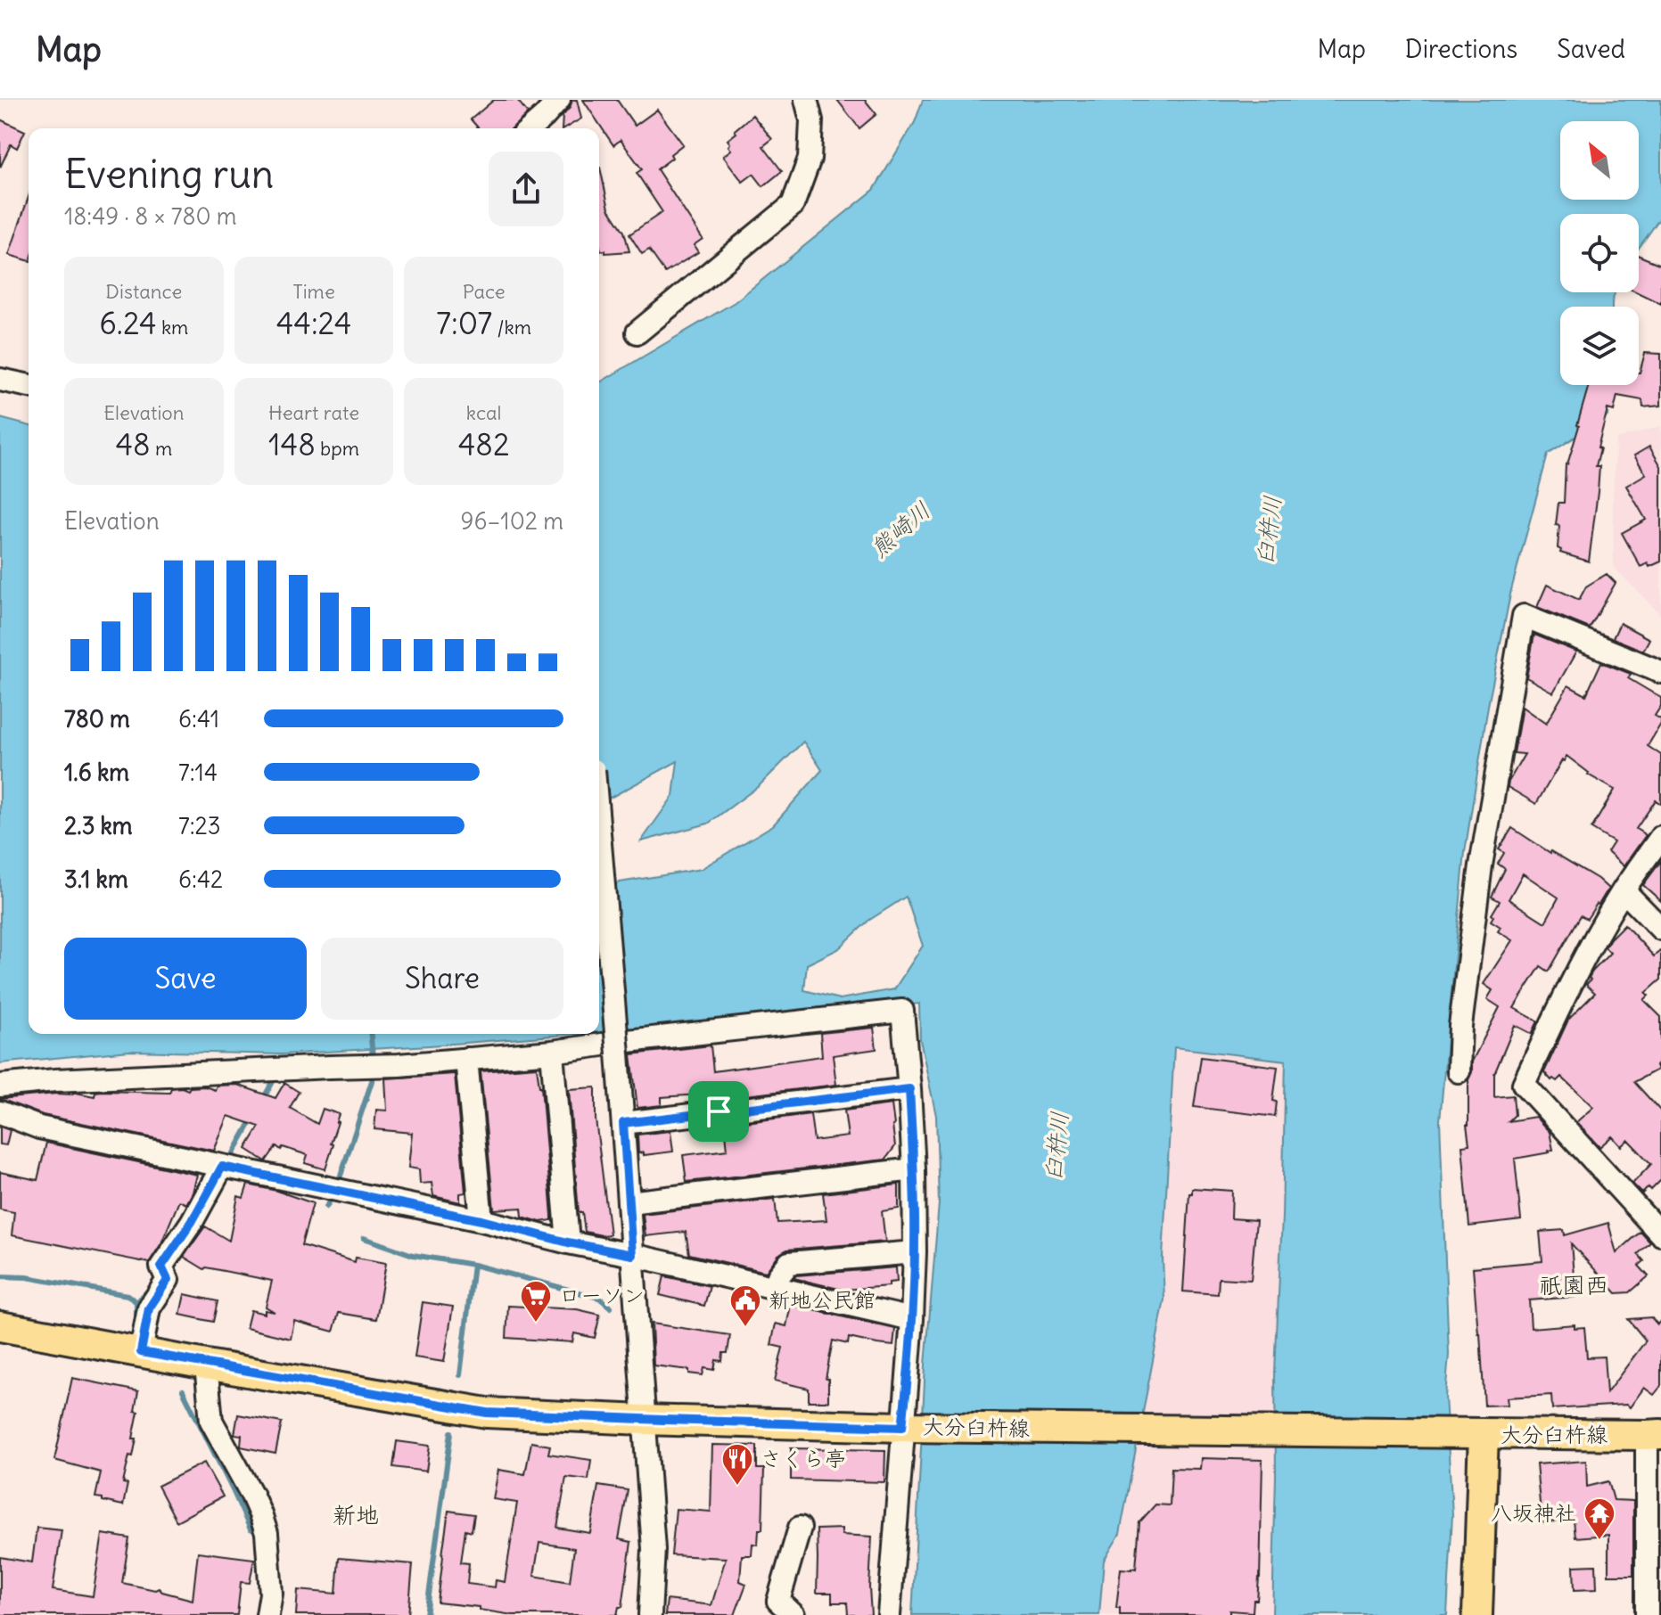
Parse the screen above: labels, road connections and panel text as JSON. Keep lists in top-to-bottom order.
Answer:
{
  "streets": {
    "main road": ["大分臼杵線"]
  },
  "districts": ["祇園西", "新地"],
  "water": ["熊崎川", "臼杵川"],
  "places": {
    "supermarket": ["ローソン"],
    "public building": ["新地公民館"],
    "restaurant": ["さくら亭"],
    "temple": ["八坂神社"]
  },
  "north": "top left",
  "page": {
    "header": "Map",
    "nav": ["Map", "Directions", "Saved"],
    "heading": ["Evening run", "18:49 · 8 × 780 m"],
    "stats": [
      ["Distance", "6.24 km"],
      ["Time", "44:24"],
      ["Pace", "7:07 /km"],
      ["Elevation", "48 m"],
      ["Heart rate", "148 bpm"],
      ["kcal", "482"]
    ],
    "chart": ["Elevation", "96–102 m"],
    "list": [
      {
        "name": "780 m",
        "note": "6:41"
      },
      {
        "name": "1.6 km",
        "note": "7:14"
      },
      {
        "name": "2.3 km",
        "note": "7:23"
      },
      {
        "name": "3.1 km",
        "note": "6:42"
      }
    ],
    "buttons": ["Save", "Share"]
  }
}
